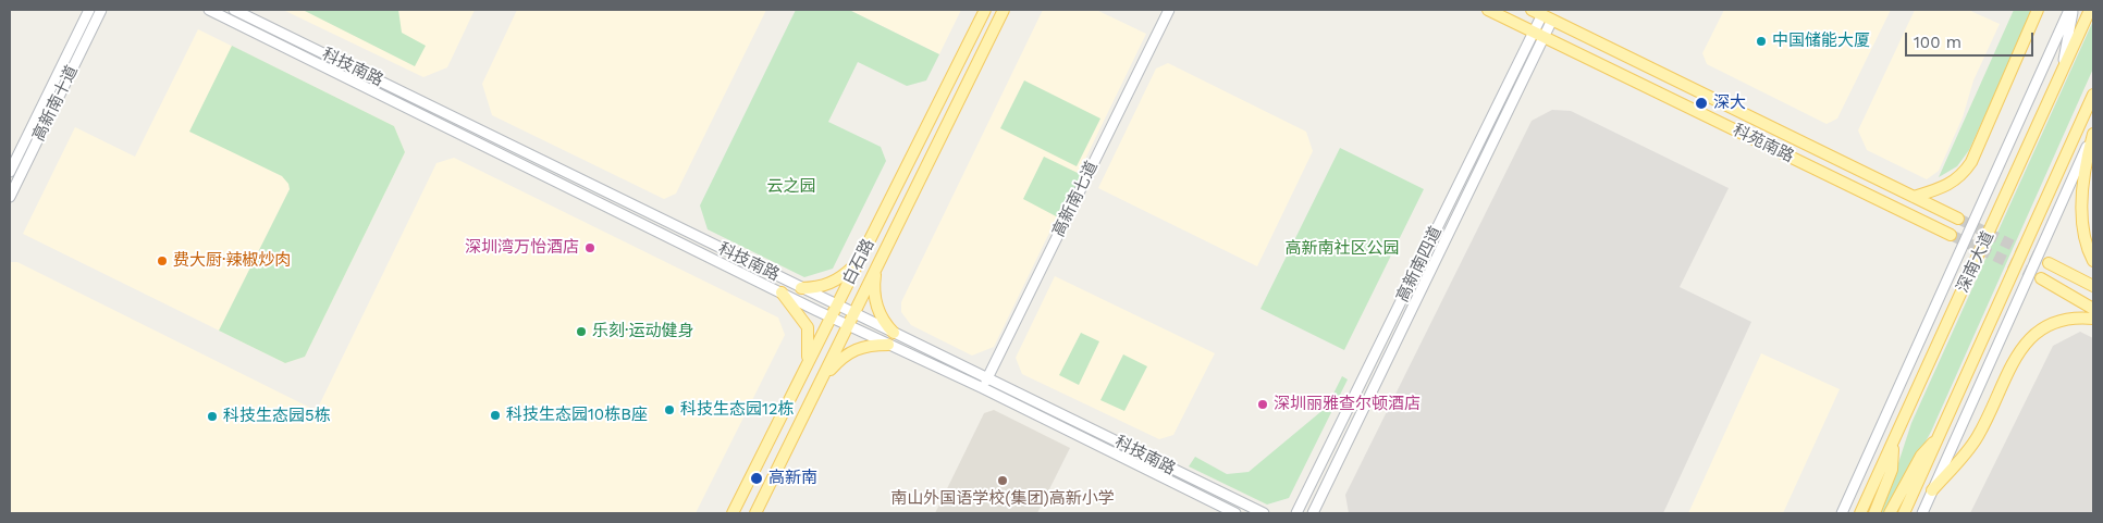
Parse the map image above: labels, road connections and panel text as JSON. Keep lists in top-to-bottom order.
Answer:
{
  "streets": {
    "main road": [
      "科技南路",
      "高新南十道",
      "科苑南路",
      "高新南七道",
      "白石路",
      "深南大道",
      "高新南四道"
    ]
  },
  "crossings": [
    ["科技南路", "高新南七道"],
    ["科技南路", "白石路"],
    ["科苑南路", "高新南四道"]
  ],
  "parks": ["云之园", "高新南社区公园"],
  "places": [
    "中国储能大厦",
    "深大",
    "深圳湾万怡酒店",
    "费大厨·辣椒炒肉",
    "乐刻·运动健身",
    "深圳丽雅查尔顿酒店",
    "科技生态园12栋",
    "科技生态园10栋B座",
    "科技生态园5栋",
    "高新南",
    "南山外国语学校(集团)高新小学"
  ],
  "scale_bar": "100 m"
}
